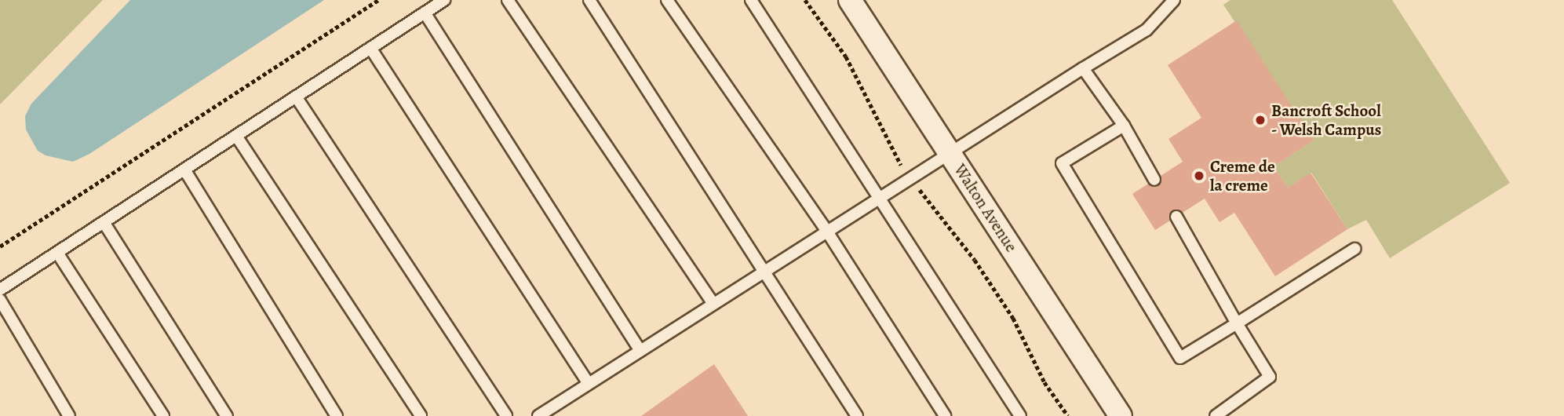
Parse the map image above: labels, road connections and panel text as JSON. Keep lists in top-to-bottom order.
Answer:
{
  "streets": {
    "street": ["Walton Avenue"]
  },
  "places": ["Bancroft School - Welsh Campus", "Creme de la creme"]
}
